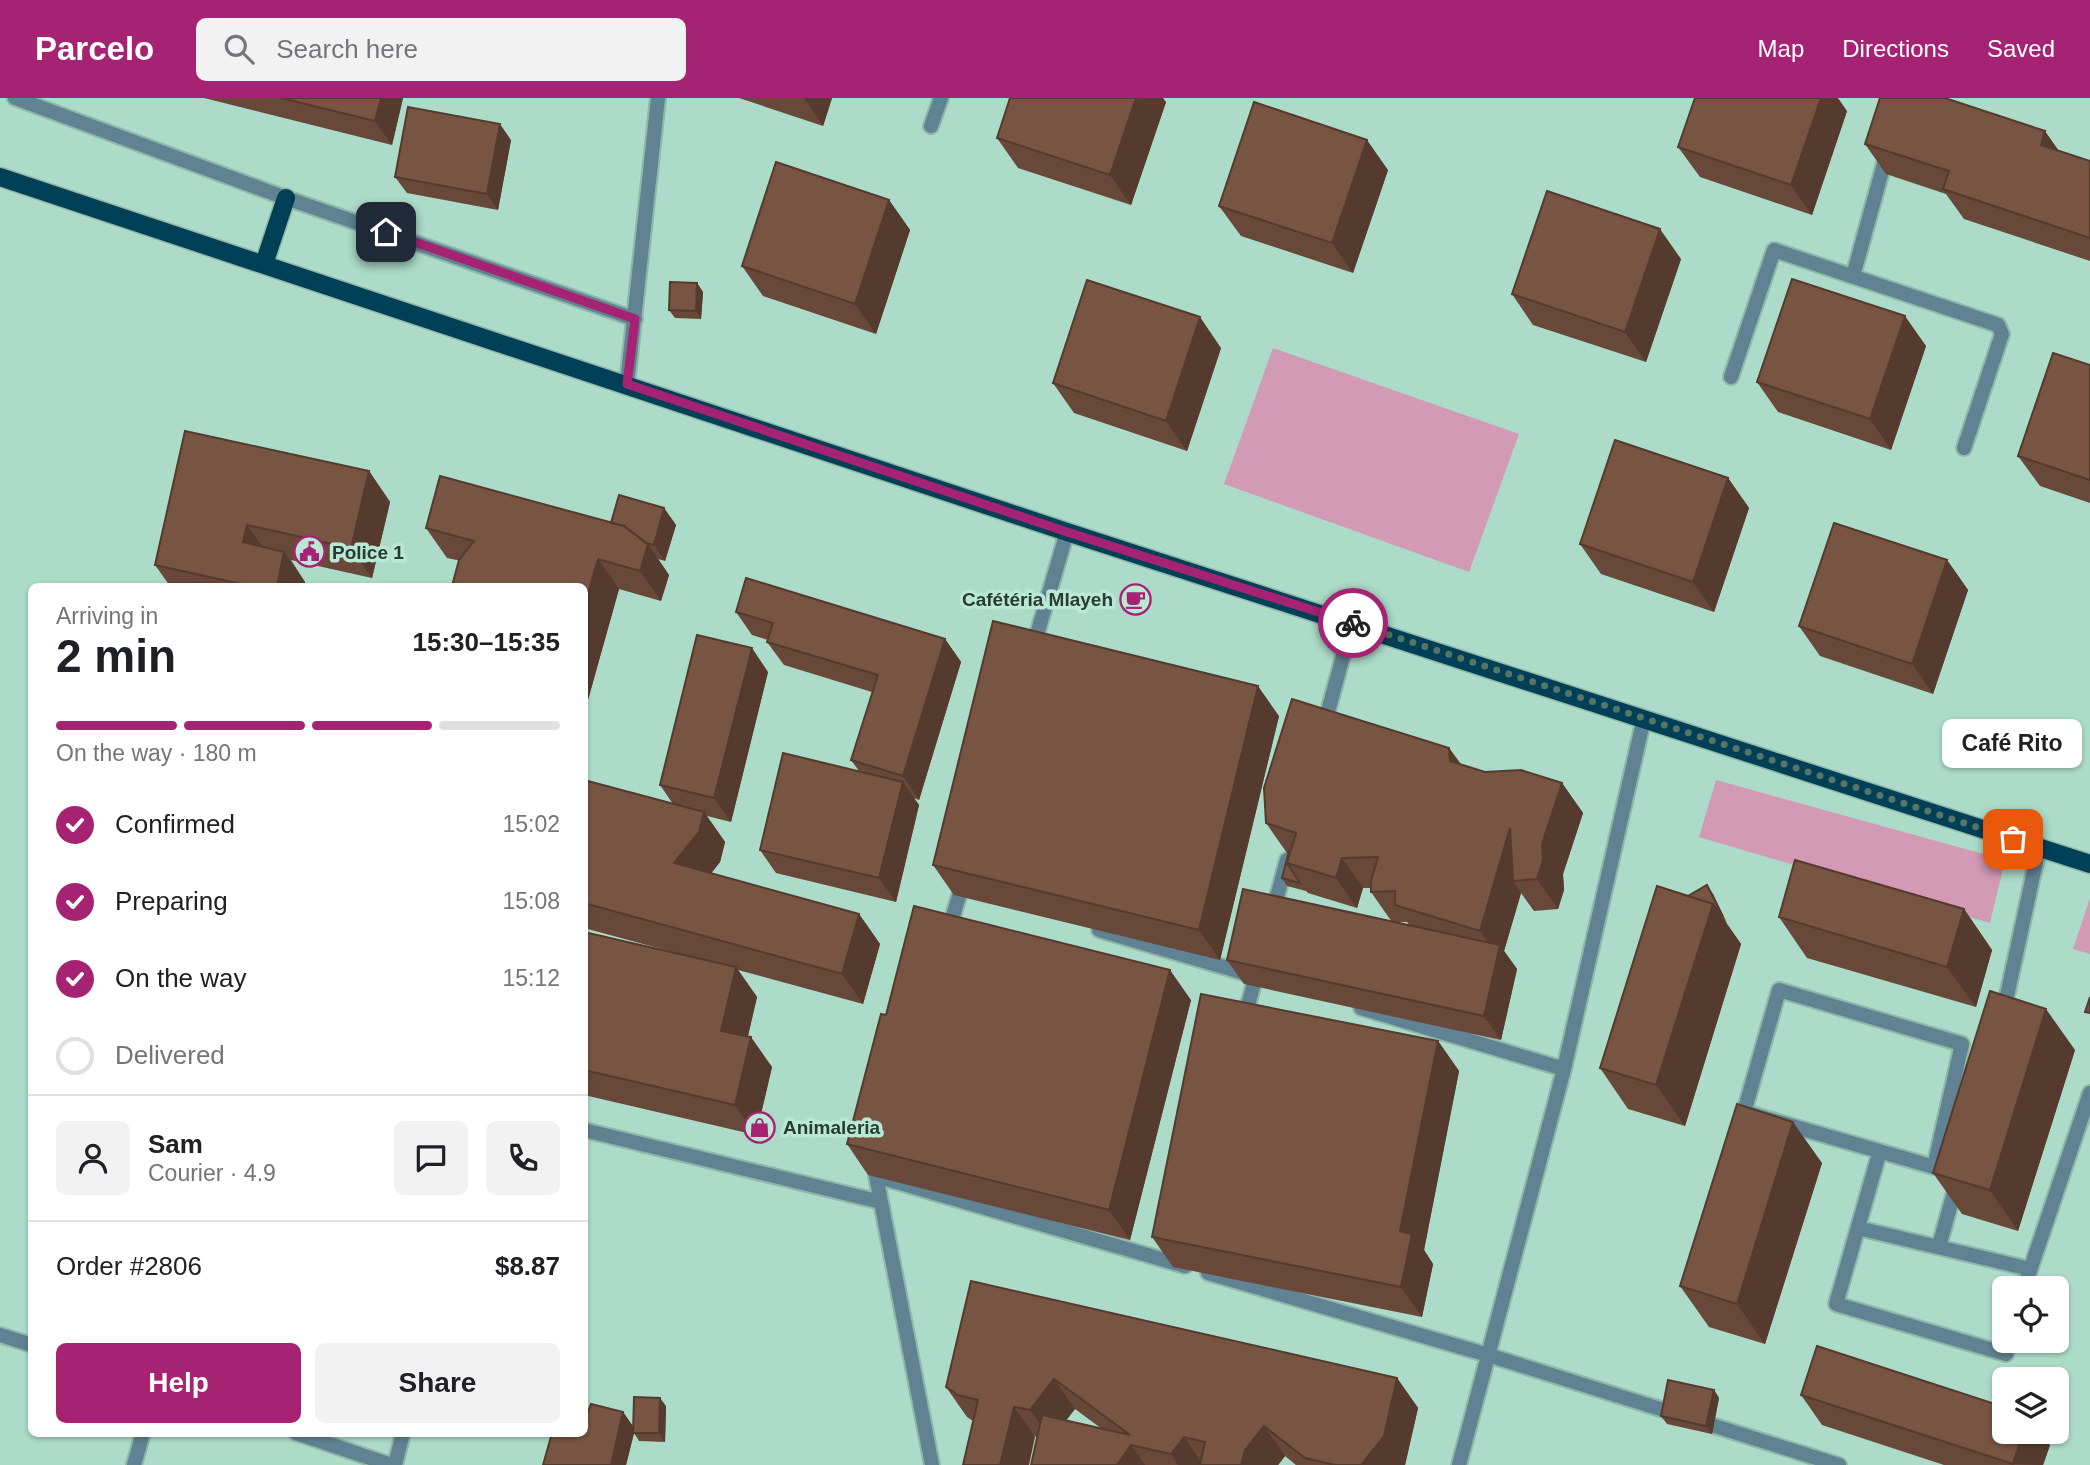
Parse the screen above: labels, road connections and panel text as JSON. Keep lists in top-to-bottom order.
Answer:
{
  "places": {
    "public building": ["Police 1"],
    "cafe": ["Cafétéria Mlayeh"],
    "other": ["Café Rito"],
    "shop": ["Animaleria"]
  },
  "page": {
    "header": "Parcelo",
    "search": "Search here",
    "nav": ["Map", "Directions", "Saved"],
    "heading": ["2 min", "Arriving in", "15:30–15:35"],
    "panel": [
      "Sam",
      "Courier · 4.9",
      "Order #2806",
      "$8.87"
    ],
    "bar": "On the way · 180 m",
    "bubble": "Café Rito",
    "list": [
      ["Confirmed", "15:02"],
      ["Preparing", "15:08"],
      ["On the way", "15:12"],
      "Delivered"
    ],
    "buttons": ["Help", "Share"]
  }
}
